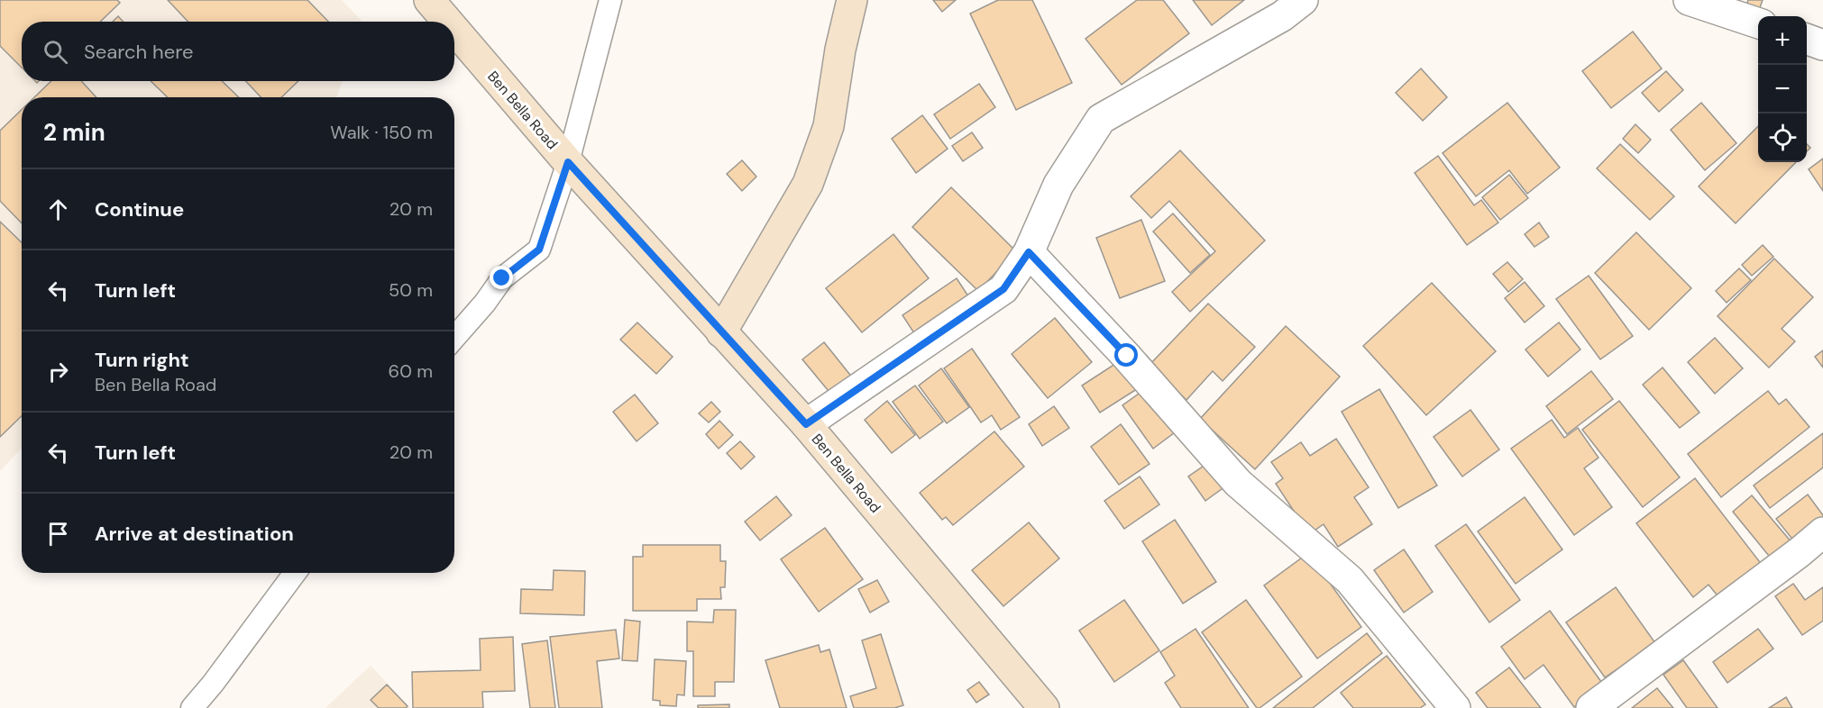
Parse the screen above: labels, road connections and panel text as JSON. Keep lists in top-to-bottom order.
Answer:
{
  "streets": {
    "main road": ["Ben Bella Road"]
  },
  "page": {
    "map_buttons": ["+", "−"],
    "search": "Search here",
    "heading": ["2 min", "Walk · 150 m"],
    "list": [
      ["Continue", "20 m"],
      ["Turn left", "50 m"],
      ["Turn right", "Ben Bella Road", "60 m"],
      ["Turn left", "20 m"],
      "Arrive at destination"
    ]
  }
}
